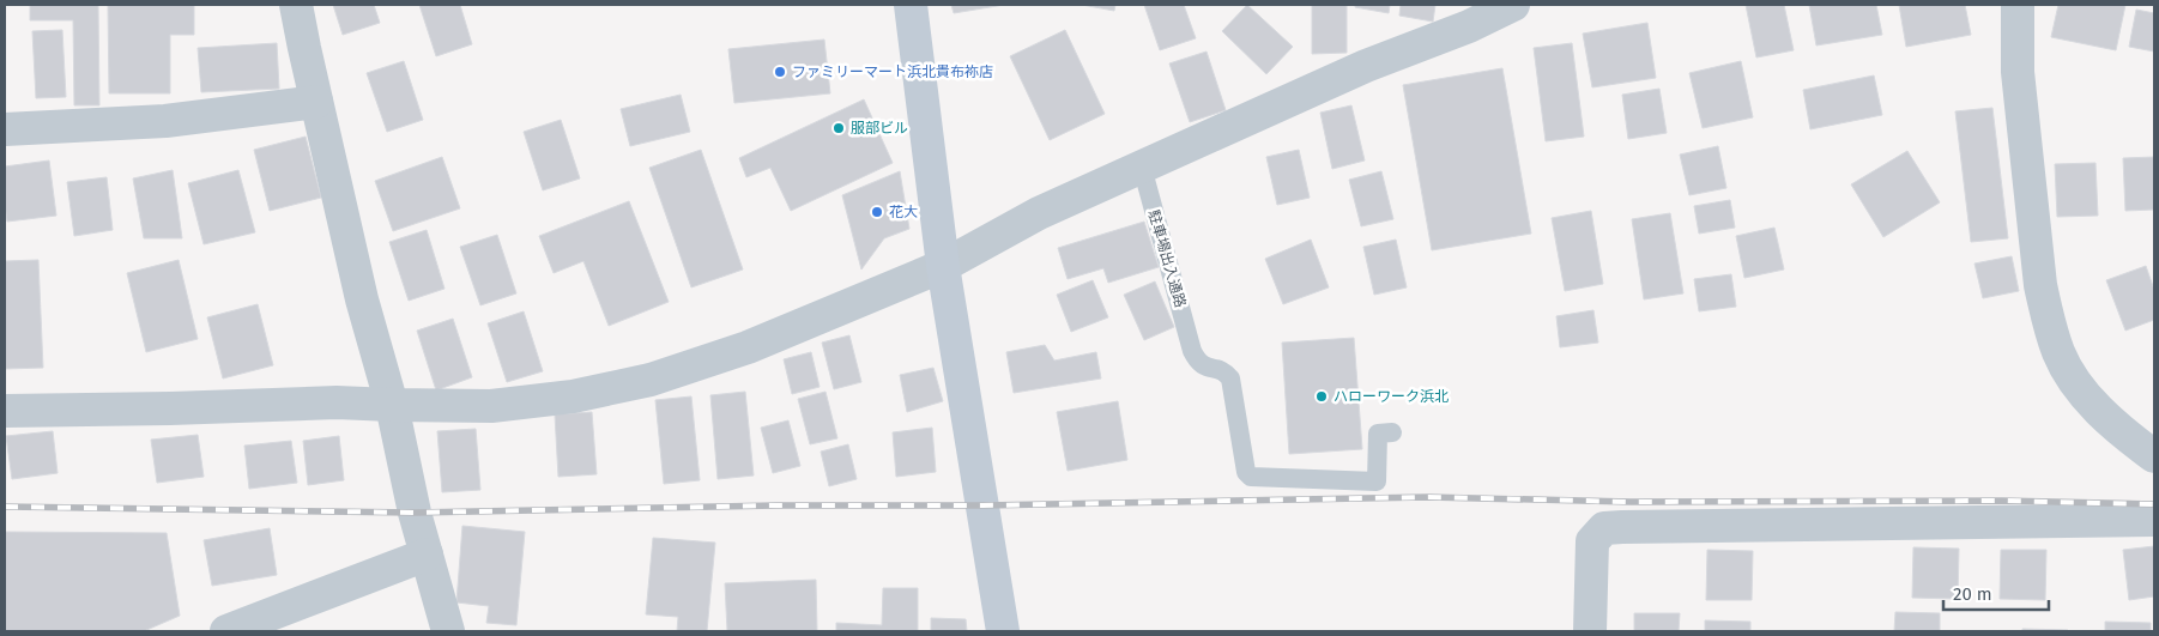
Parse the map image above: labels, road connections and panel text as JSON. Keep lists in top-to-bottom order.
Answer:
{
  "streets": {
    "lane": ["駐車場出入通路"]
  },
  "places": [
    "ファミリーマート浜北貴布祢店",
    "服部ビル",
    "花大",
    "ハローワーク浜北"
  ],
  "scale_bar": "20 m"
}
